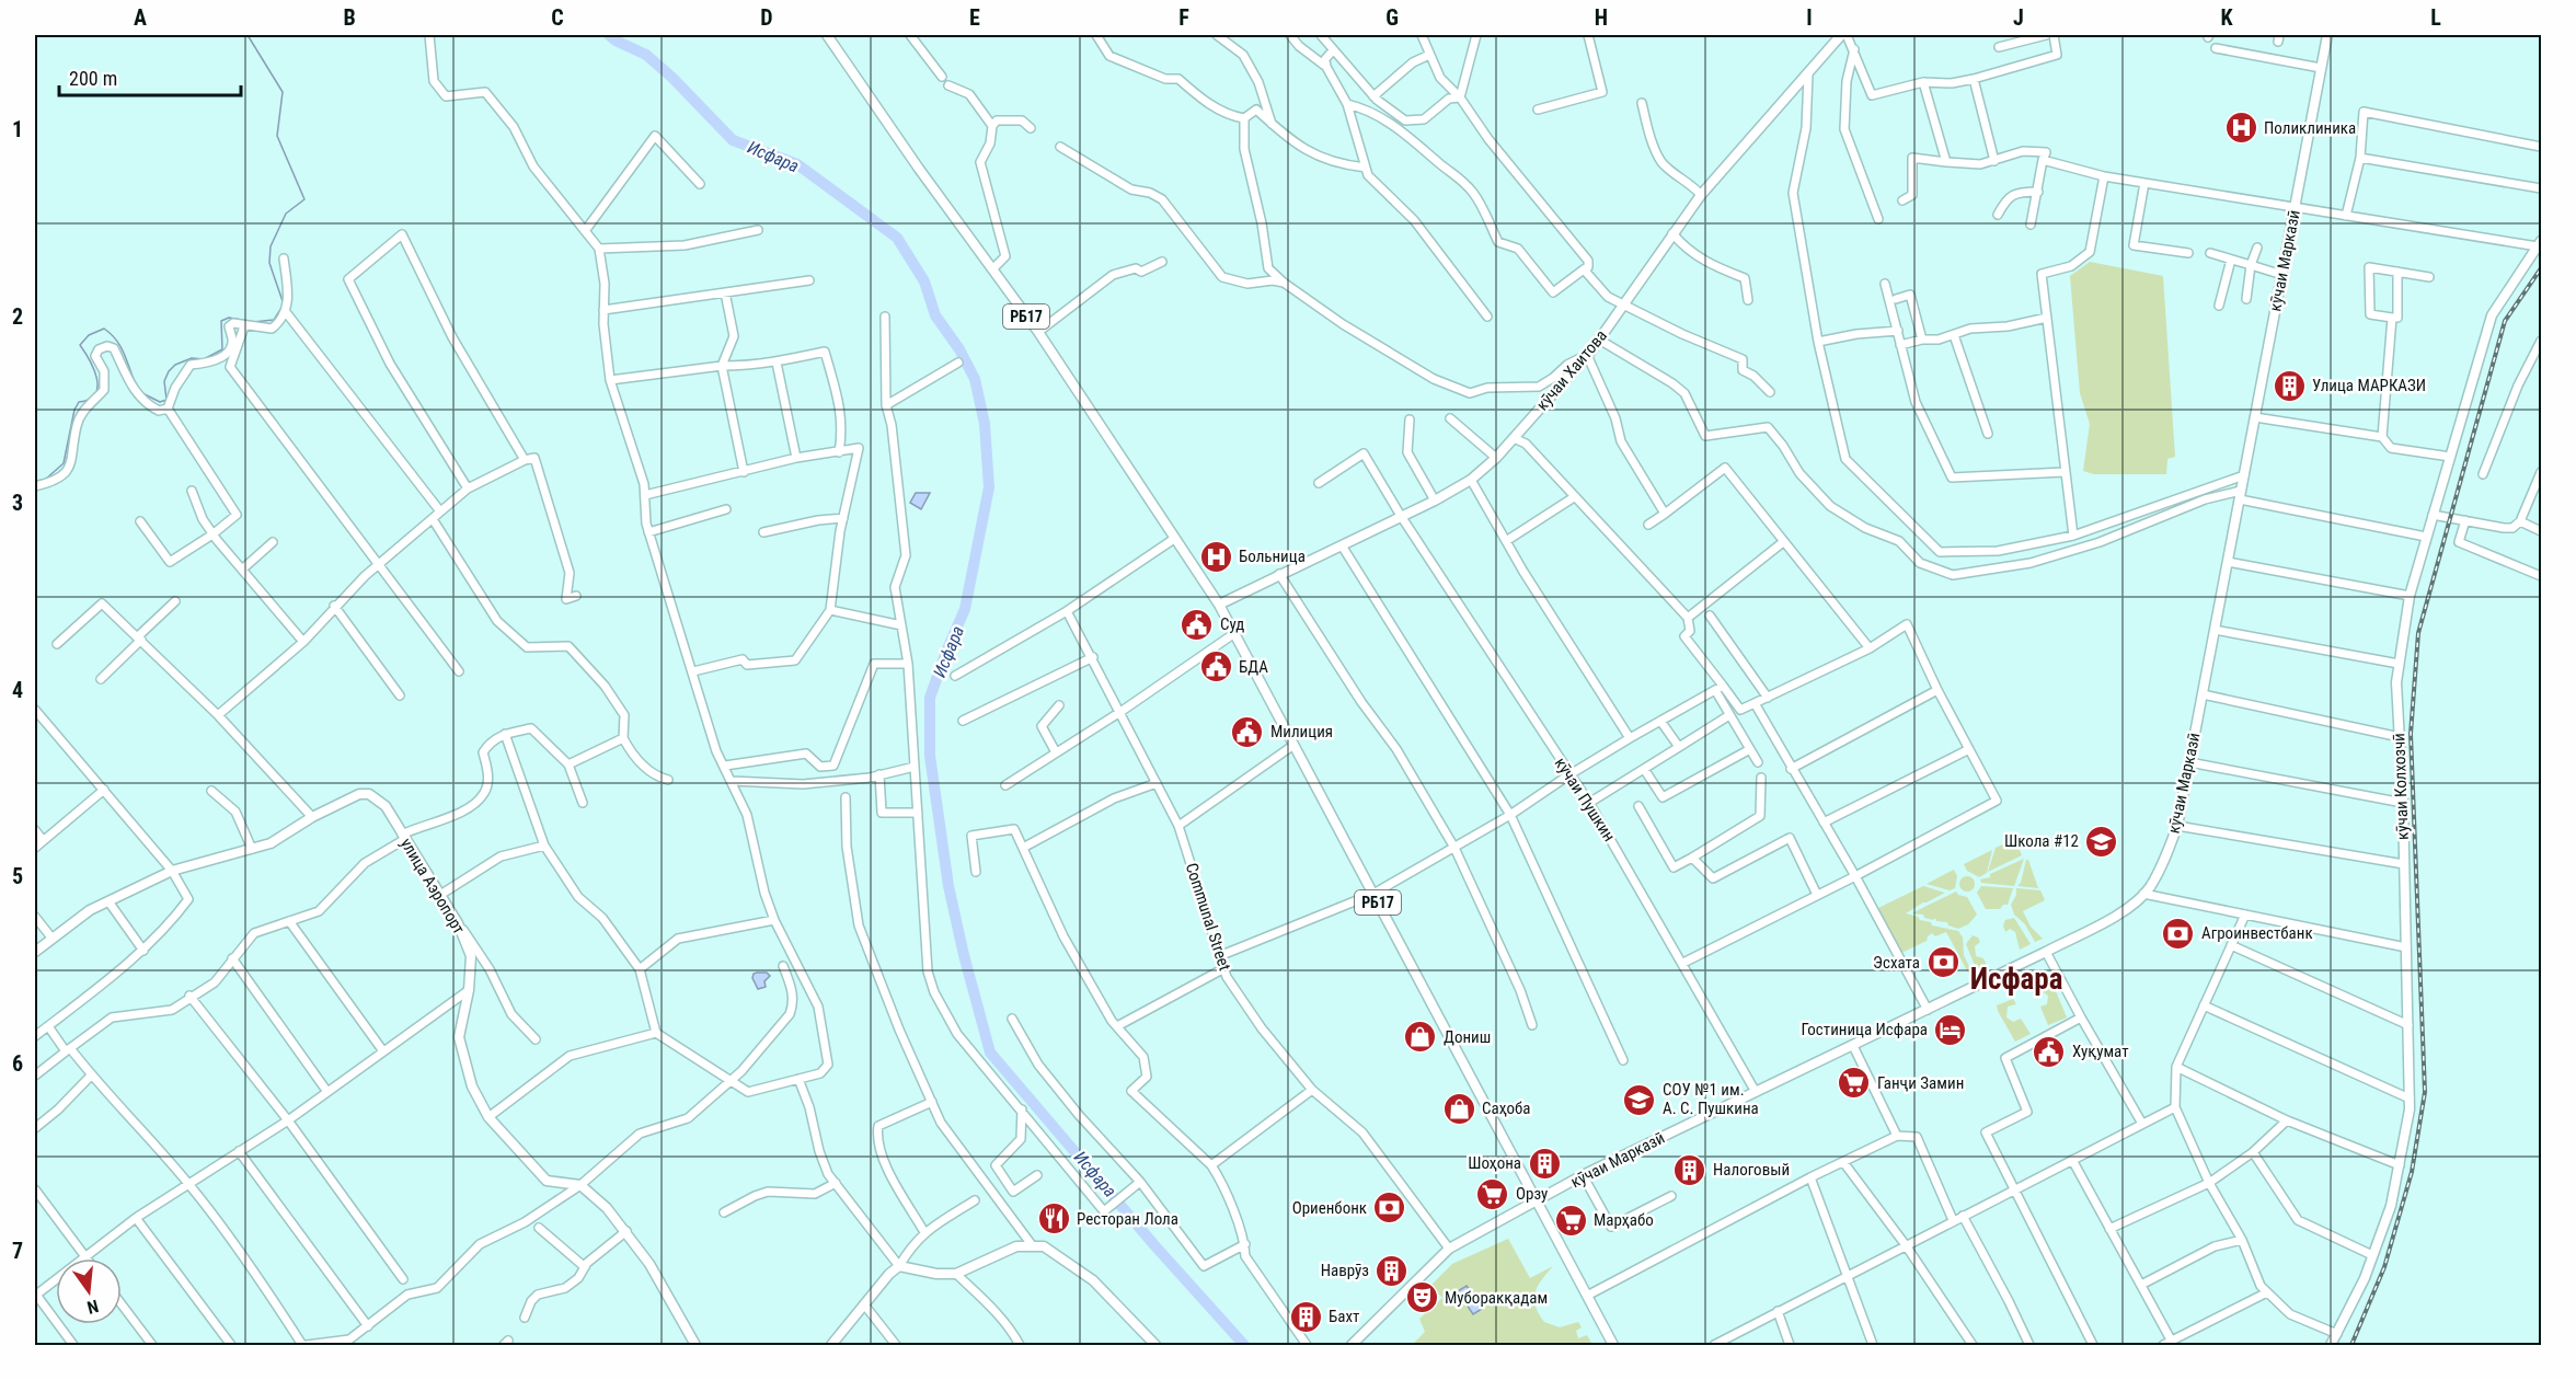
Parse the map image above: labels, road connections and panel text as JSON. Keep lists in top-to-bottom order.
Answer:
{
  "streets": {
    "main road": [
      "кӯчаи Марказӣ",
      "РБ17",
      "кӯчаи Хаитова",
      "кӯчаи Колхозчӣ",
      "улица Аэропорт"
    ],
    "street": ["кӯчаи Пушкин", "Communal Street"]
  },
  "crossings": [
    ["кӯчаи Марказӣ", "РБ17"],
    ["кӯчаи Марказӣ", "кӯчаи Пушкин"],
    ["кӯчаи Марказӣ", "Communal Street"],
    ["РБ17", "кӯчаи Хаитова"],
    ["кӯчаи Хаитова", "кӯчаи Пушкин"]
  ],
  "districts": ["Исфара"],
  "water": ["Исфара"],
  "places": {
    "hospital": ["Поликлиника", "Больница"],
    "building": [
      "Улица МАРКАЗИ",
      "Шоҳона",
      "Налоговый",
      "Наврӯз",
      "Бахт"
    ],
    "public building": [
      "Суд",
      "БДА",
      "Милиция",
      "Хуқумат"
    ],
    "school or university": ["Школа #12", "СОУ №1 им. А. С. Пушкина"],
    "bank": ["Агроинвестбанк", "Эсхата", "Ориенбонк"],
    "hotel": ["Гостиница Исфара"],
    "shop": ["Дониш", "Саҳоба"],
    "supermarket": ["Ганҷи Замин", "Орзу", "Марҳабо"],
    "restaurant": ["Ресторан Лола"],
    "theatre": ["Муборакқадам"]
  },
  "scale_bar": "200 m",
  "north": "bottom",
  "grid": {
    "columns": [
      "A",
      "B",
      "C",
      "D",
      "E",
      "F",
      "G",
      "H",
      "I",
      "J",
      "K",
      "L"
    ],
    "rows": [
      "1",
      "2",
      "3",
      "4",
      "5",
      "6",
      "7"
    ]
  }
}
